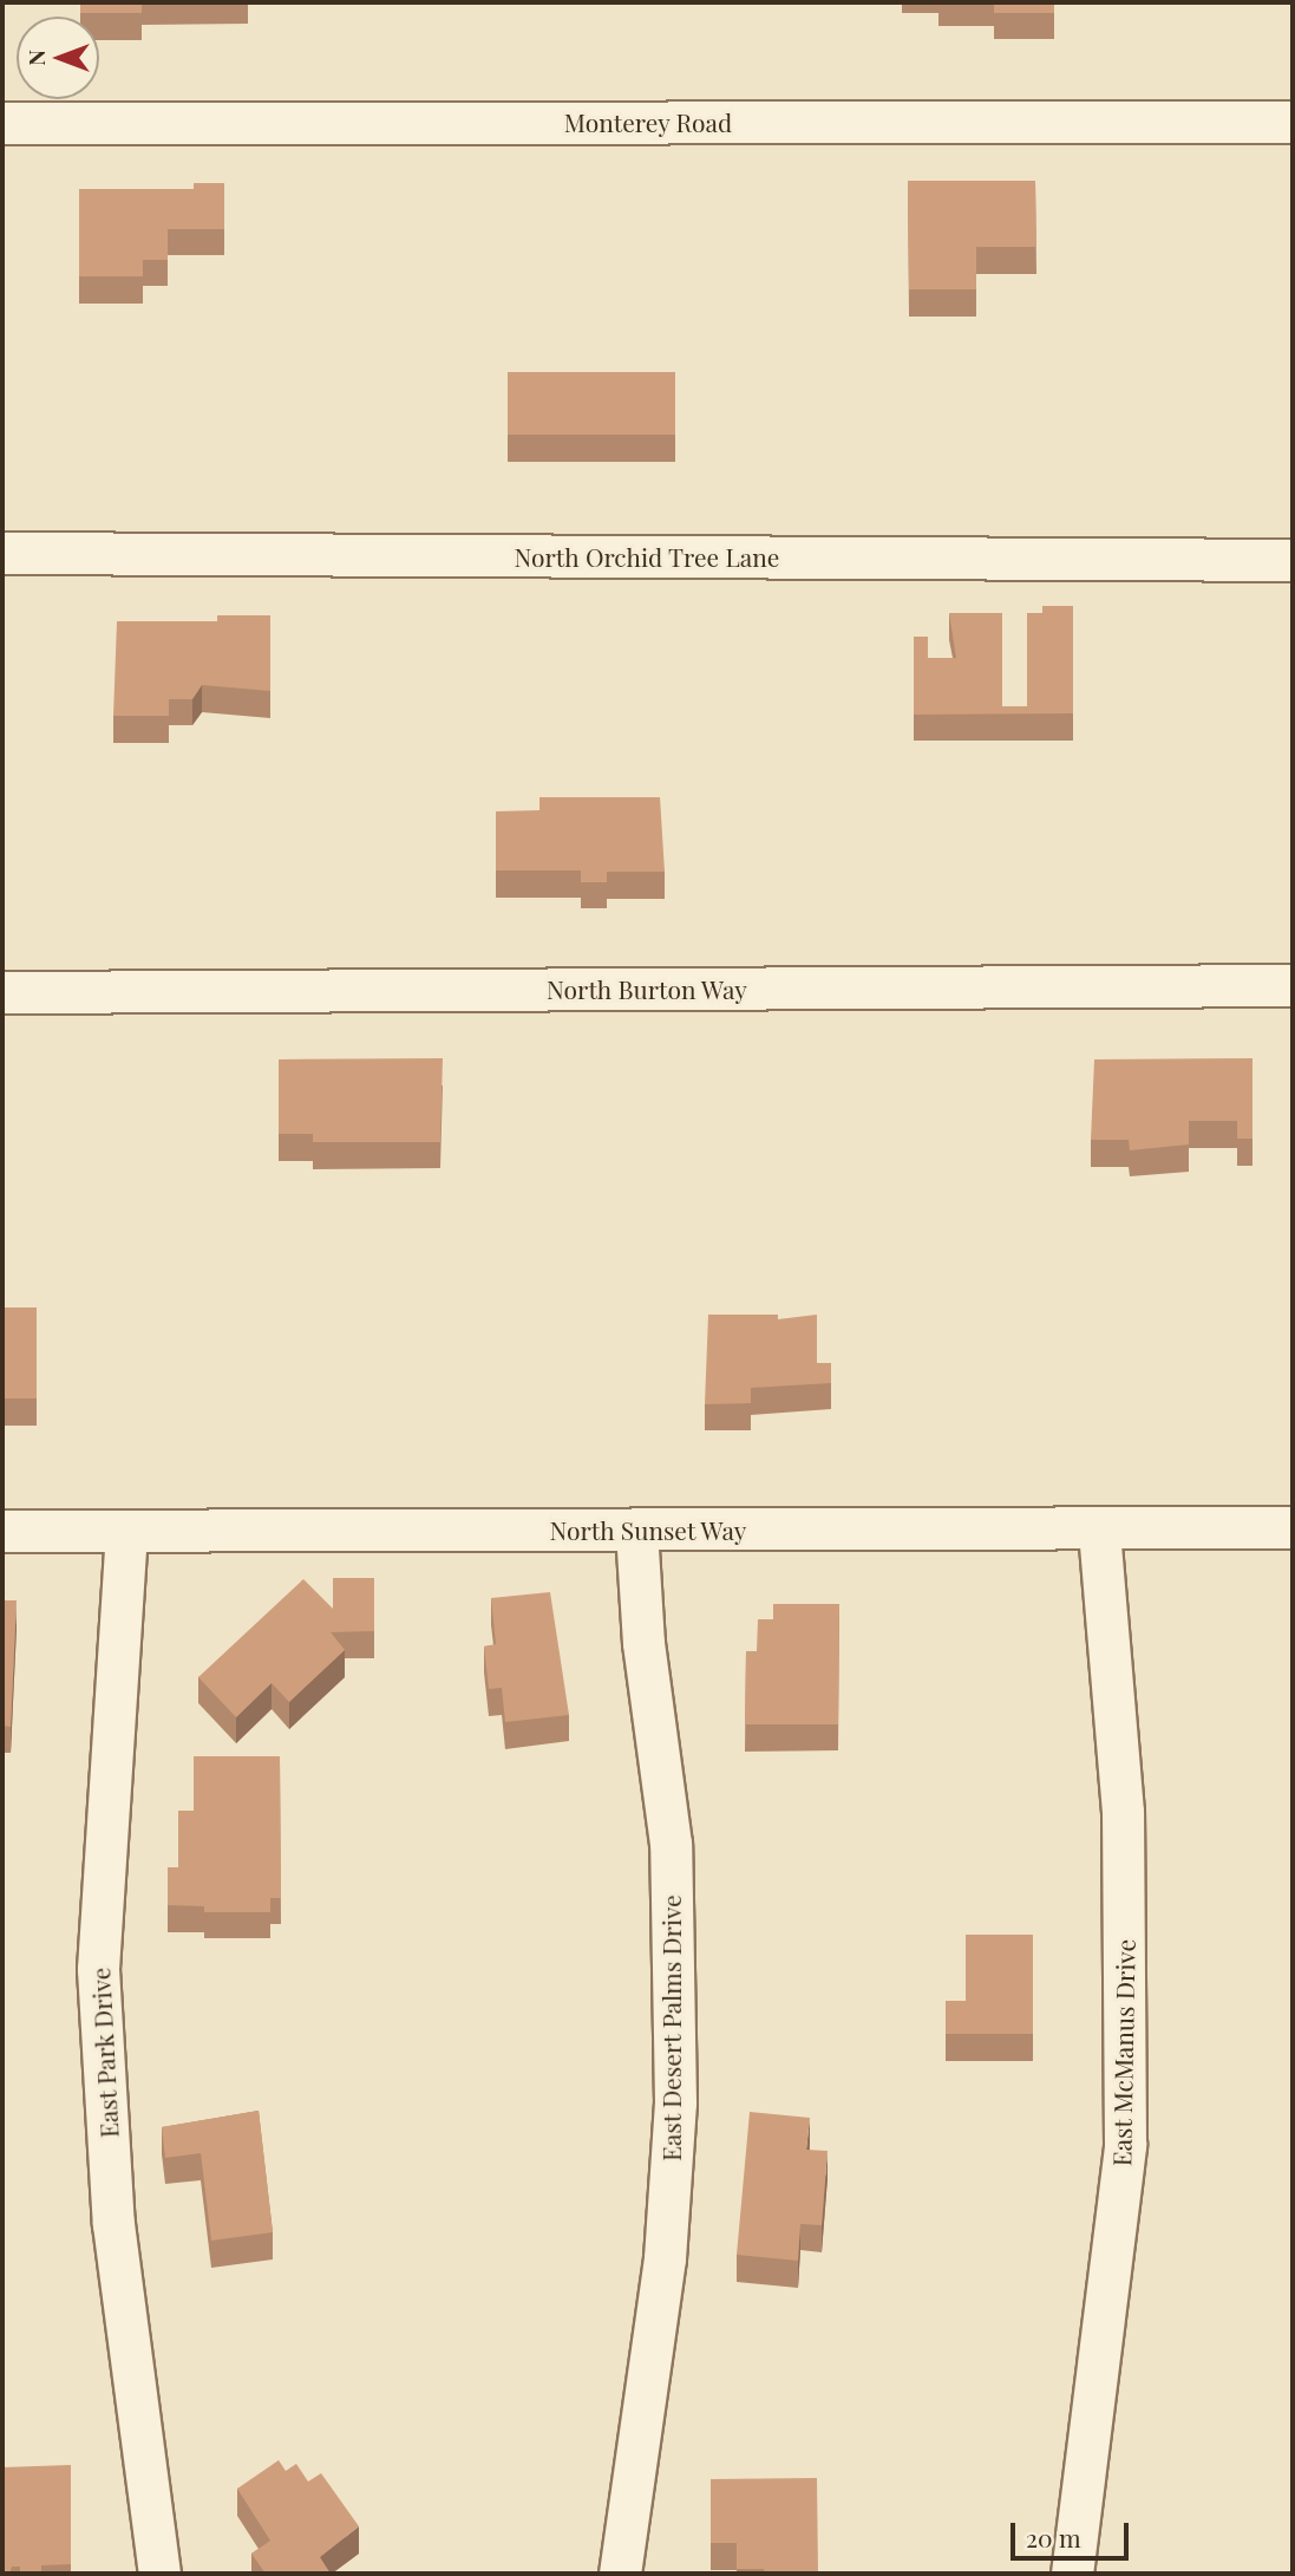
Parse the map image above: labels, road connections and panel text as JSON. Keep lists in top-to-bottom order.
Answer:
{
  "streets": {
    "street": [
      "Monterey Road",
      "North Orchid Tree Lane",
      "North Burton Way",
      "North Sunset Way",
      "East Desert Palms Drive",
      "East Park Drive",
      "East McManus Drive"
    ]
  },
  "crossings": [
    ["North Sunset Way", "East Desert Palms Drive"],
    ["North Sunset Way", "East Park Drive"],
    ["North Sunset Way", "East McManus Drive"]
  ],
  "scale_bar": "20 m",
  "north": "left"
}
